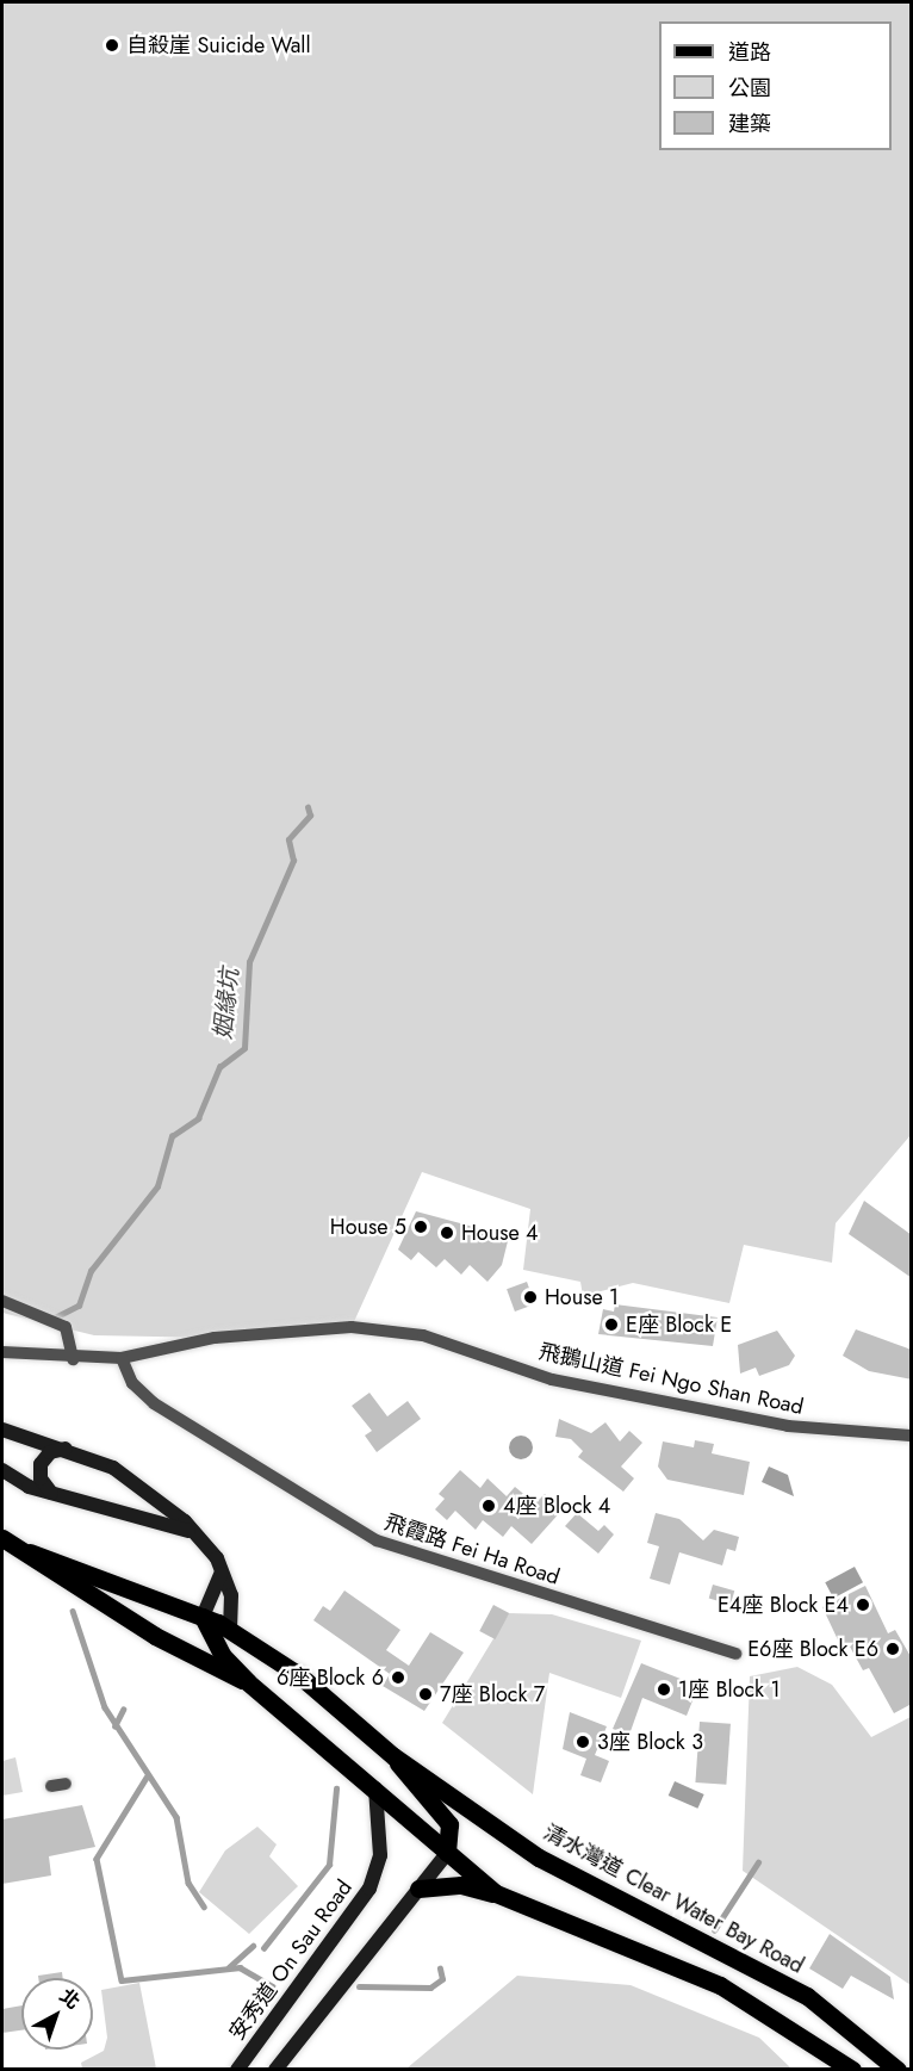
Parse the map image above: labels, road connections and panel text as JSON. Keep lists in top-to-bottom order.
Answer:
{
  "streets": {
    "main road": ["清水灣道 Clear Water Bay Road", "安秀道 On Sau Road"],
    "street": ["飛鵝山道 Fei Ngo Shan Road", "飛霞路 Fei Ha Road"]
  },
  "crossings": [
    ["飛鵝山道 Fei Ngo Shan Road", "飛霞路 Fei Ha Road"]
  ],
  "water": ["姻緣坑"],
  "places": [
    "自殺崖 Suicide Wall",
    "House 5",
    "House 4",
    "House 1",
    "E座 Block E",
    "4座 Block 4",
    "E4座 Block E4",
    "E6座 Block E6",
    "6座 Block 6",
    "1座 Block 1",
    "7座 Block 7",
    "3座 Block 3"
  ],
  "legend": ["道路", "公園", "建築"],
  "north": "top right"
}
